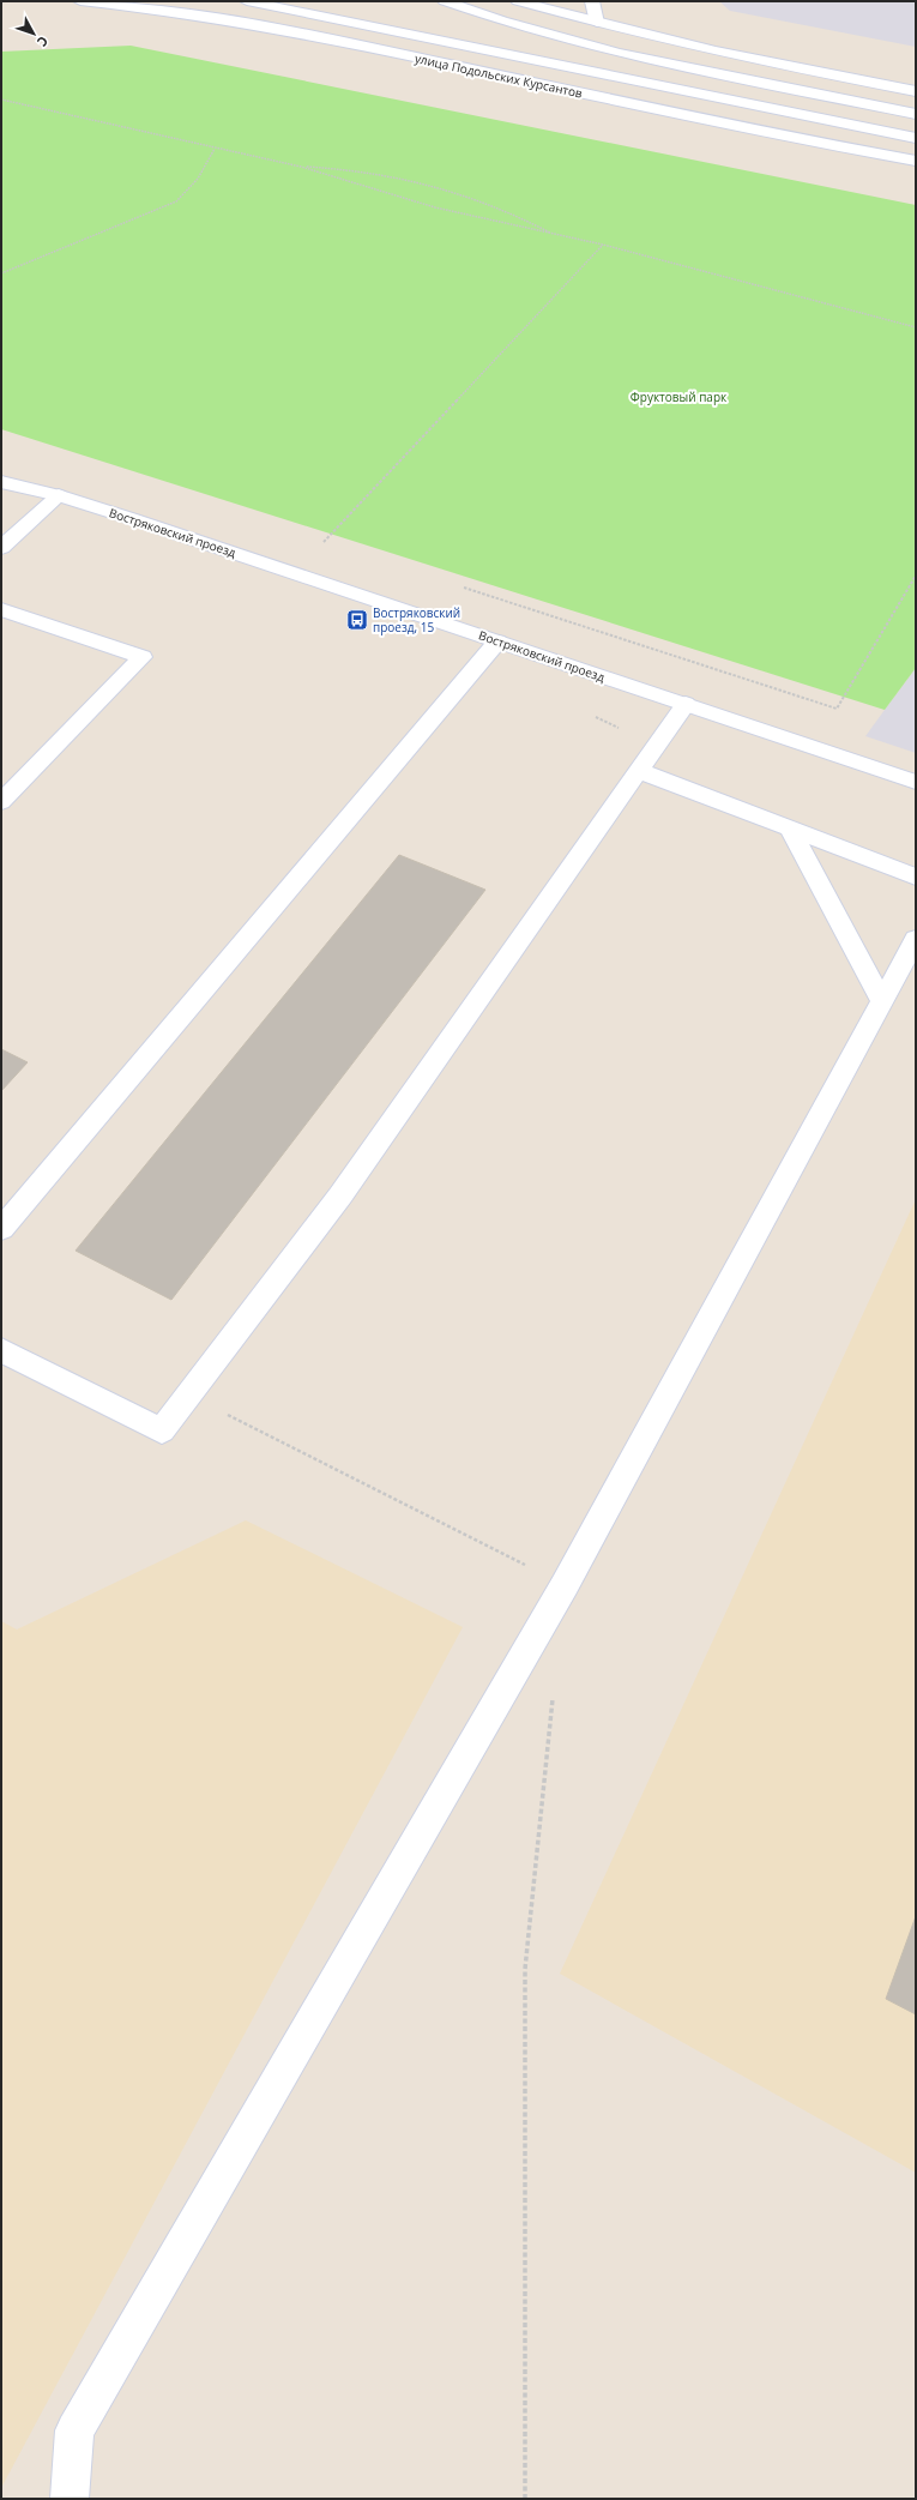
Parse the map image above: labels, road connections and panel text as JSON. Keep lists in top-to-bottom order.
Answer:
{
  "streets": {
    "main road": ["улица Подольских Курсантов", "Востряковский проезд"]
  },
  "parks": ["Фруктовый парк"],
  "places": {
    "bus stop": ["Востряковский проезд, 15"]
  },
  "north": "bottom right"
}
